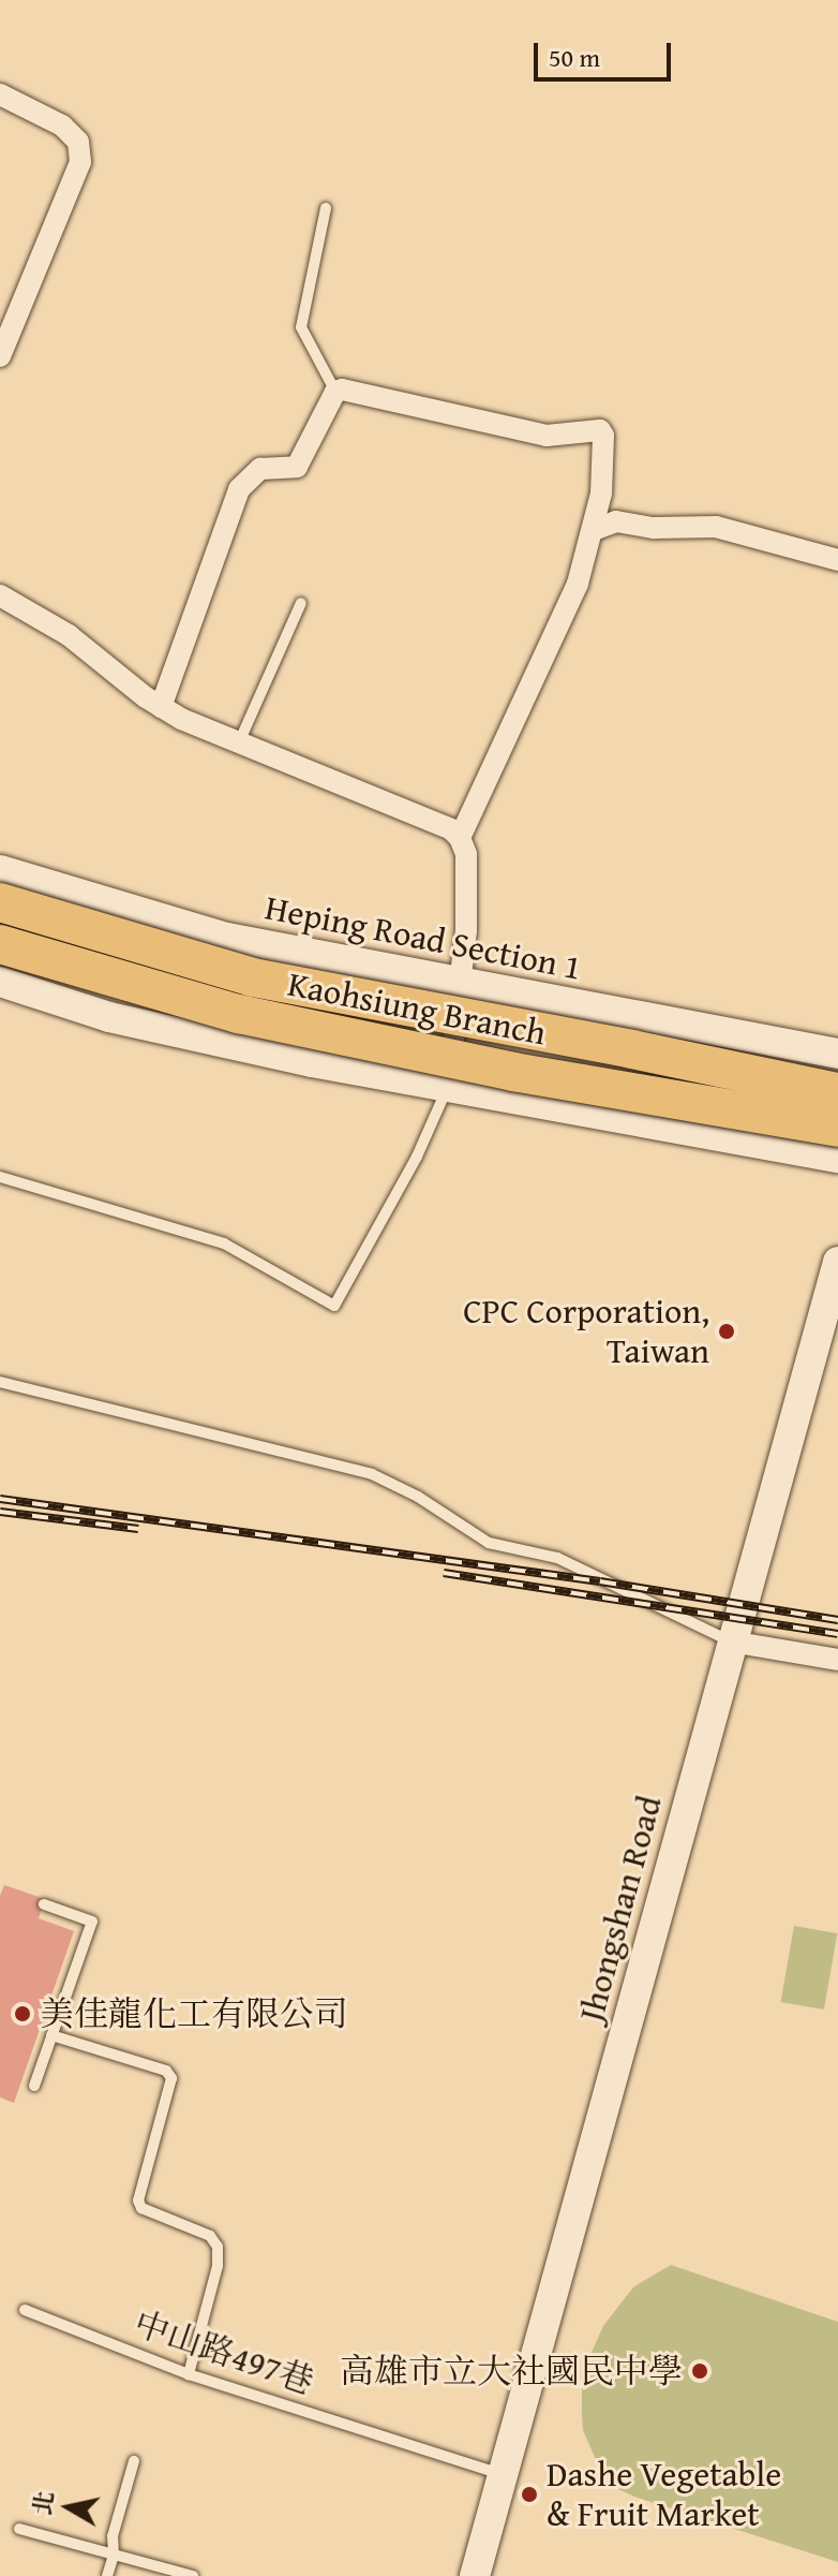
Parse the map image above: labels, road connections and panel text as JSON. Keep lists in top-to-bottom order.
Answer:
{
  "streets": {
    "highway": ["Kaohsiung Branch"],
    "street": ["Heping Road Section 1", "Jhongshan Road"],
    "lane": ["中山路497巷"]
  },
  "crossings": [
    ["Jhongshan Road", "中山路497巷"]
  ],
  "places": [
    "CPC Corporation, Taiwan",
    "美佳龍化工有限公司",
    "高雄市立大社國民中學",
    "Dashe Vegetable & Fruit Market"
  ],
  "scale_bar": "50 m",
  "north": "left"
}
